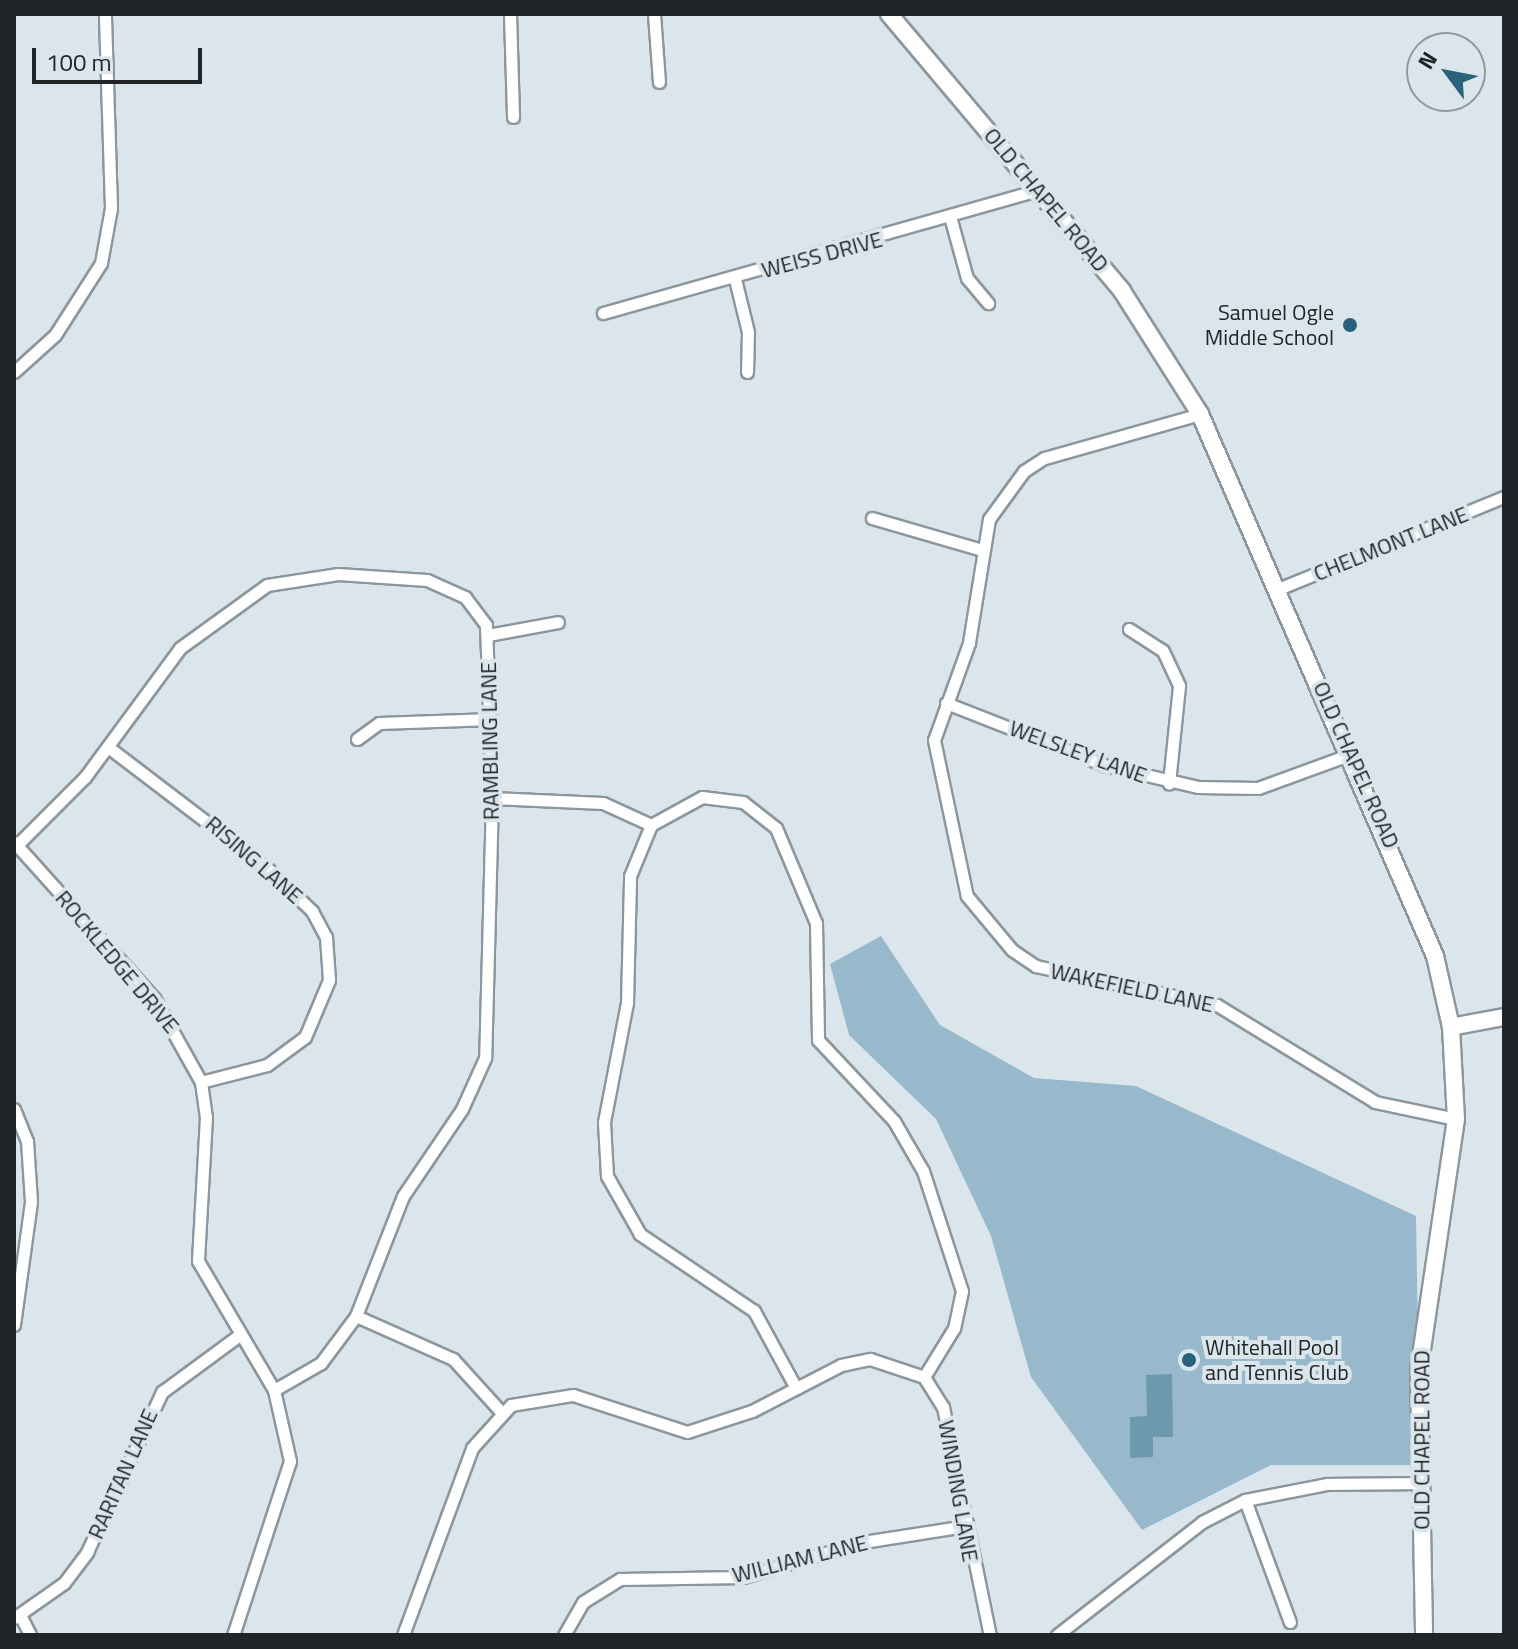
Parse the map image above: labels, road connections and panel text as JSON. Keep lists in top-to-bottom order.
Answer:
{
  "streets": {
    "street": [
      "OLD CHAPEL ROAD",
      "WEISS DRIVE",
      "CHELMONT LANE",
      "RAMBLING LANE",
      "WELSLEY LANE",
      "RISING LANE",
      "ROCKLEDGE DRIVE",
      "WAKEFIELD LANE",
      "RARITAN LANE",
      "WINDING LANE",
      "WILLIAM LANE"
    ]
  },
  "crossings": [
    ["OLD CHAPEL ROAD", "WEISS DRIVE"],
    ["OLD CHAPEL ROAD", "CHELMONT LANE"],
    ["OLD CHAPEL ROAD", "WELSLEY LANE"],
    ["OLD CHAPEL ROAD", "WAKEFIELD LANE"],
    ["RAMBLING LANE", "RISING LANE"],
    ["RAMBLING LANE", "ROCKLEDGE DRIVE"],
    ["WELSLEY LANE", "WAKEFIELD LANE"],
    ["RISING LANE", "ROCKLEDGE DRIVE"],
    ["ROCKLEDGE DRIVE", "RARITAN LANE"],
    ["WINDING LANE", "WILLIAM LANE"]
  ],
  "places": ["Samuel Ogle Middle School", "Whitehall Pool and Tennis Club"],
  "scale_bar": "100 m",
  "north": "top left"
}
